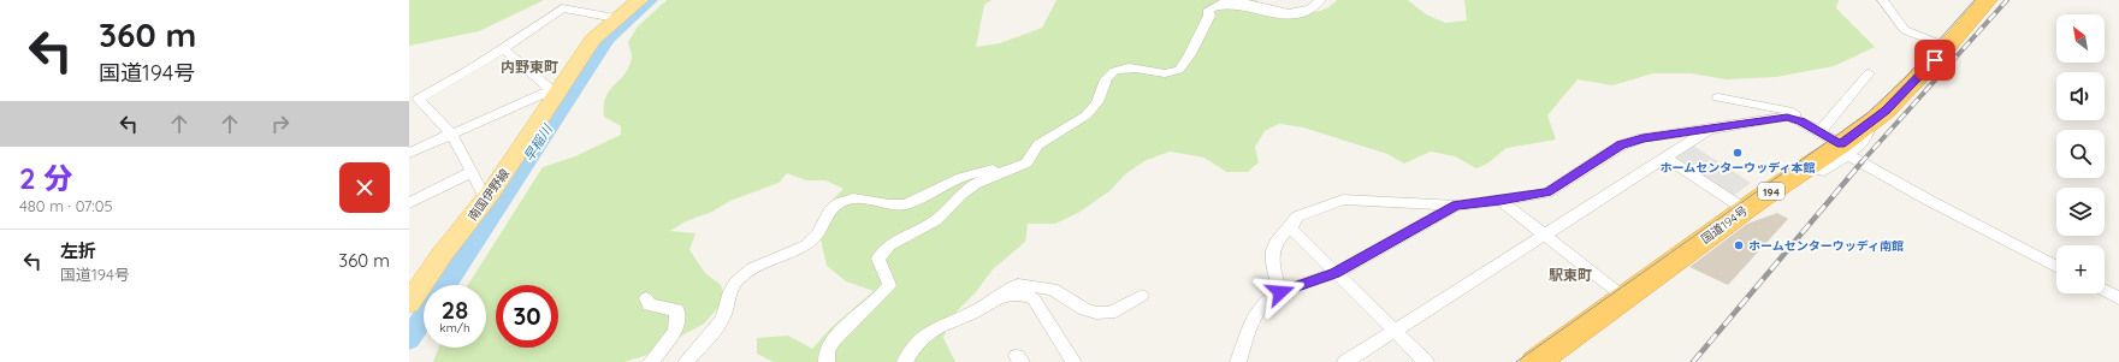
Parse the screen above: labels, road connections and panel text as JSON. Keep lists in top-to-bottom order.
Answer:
{
  "streets": {
    "highway": ["194", "国道194号"],
    "main road": ["南国伊野線"]
  },
  "districts": ["内野東町", "駅東町"],
  "water": ["早稲川"],
  "places": ["ホームセンターウッディ本館", "ホームセンターウッディ南館"],
  "north": "top left",
  "page": {
    "turn": ["360 m", "国道194号"],
    "map_buttons": "+",
    "heading": ["2 分", "480 m · 07:05"],
    "list": [
      {
        "name": "左折",
        "note": "国道194号",
        "value": "360 m"
      }
    ],
    "speed": "28 km/h",
    "limit": "30"
  }
}
